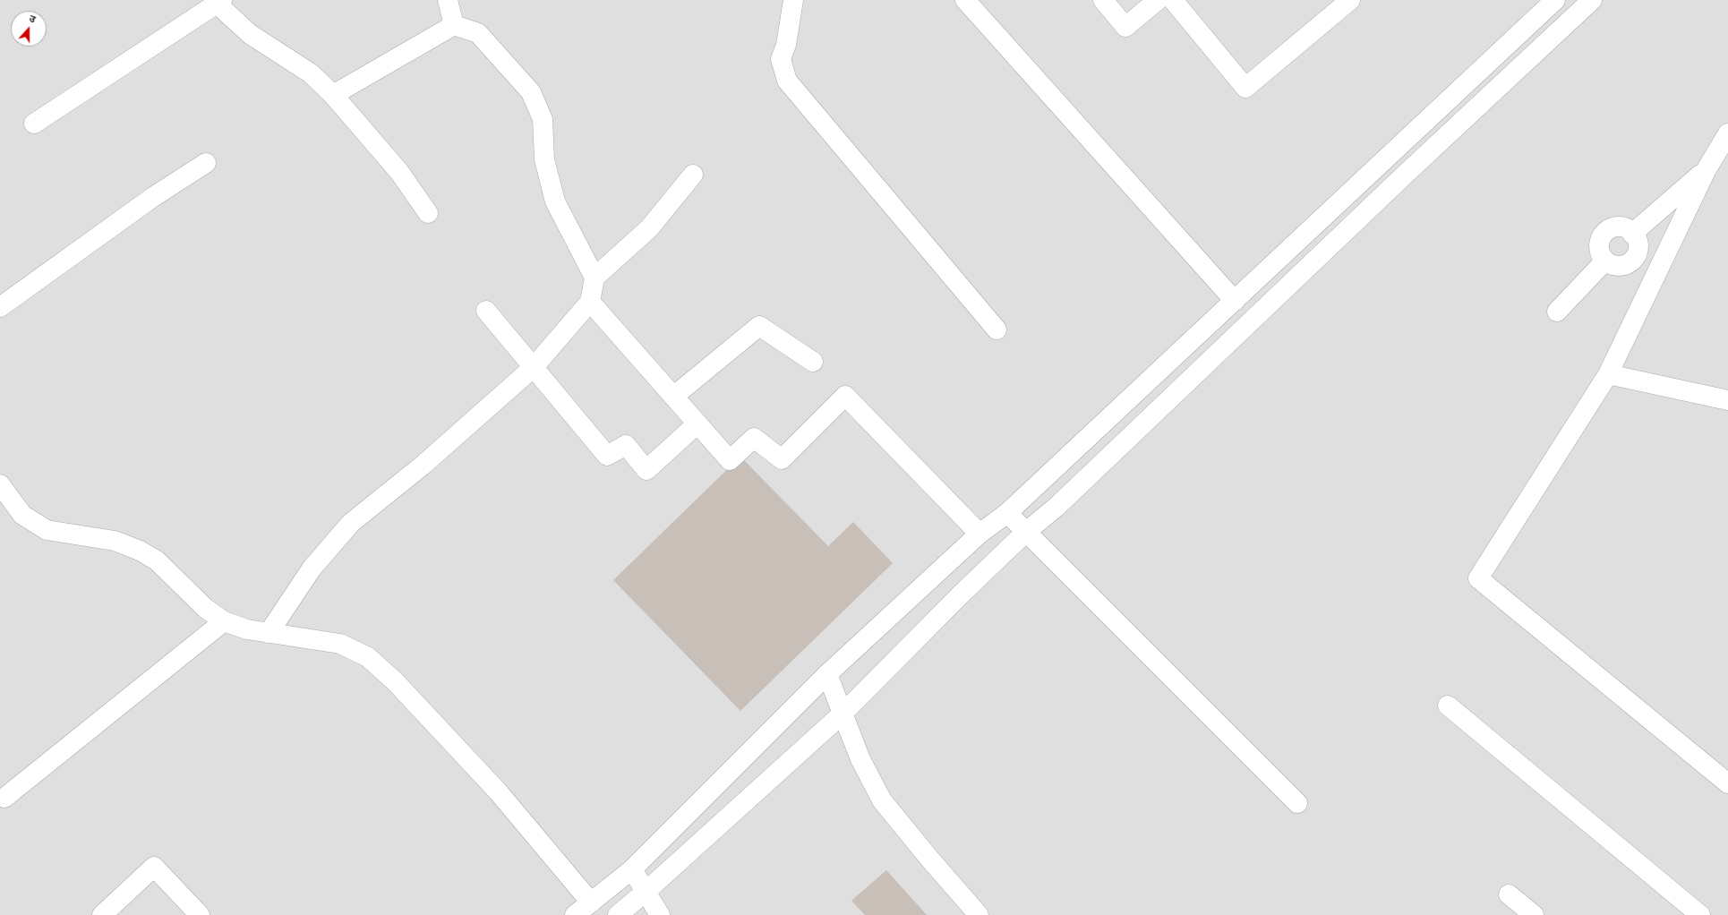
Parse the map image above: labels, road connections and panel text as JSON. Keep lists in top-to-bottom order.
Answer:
{
  "north": "top"
}
